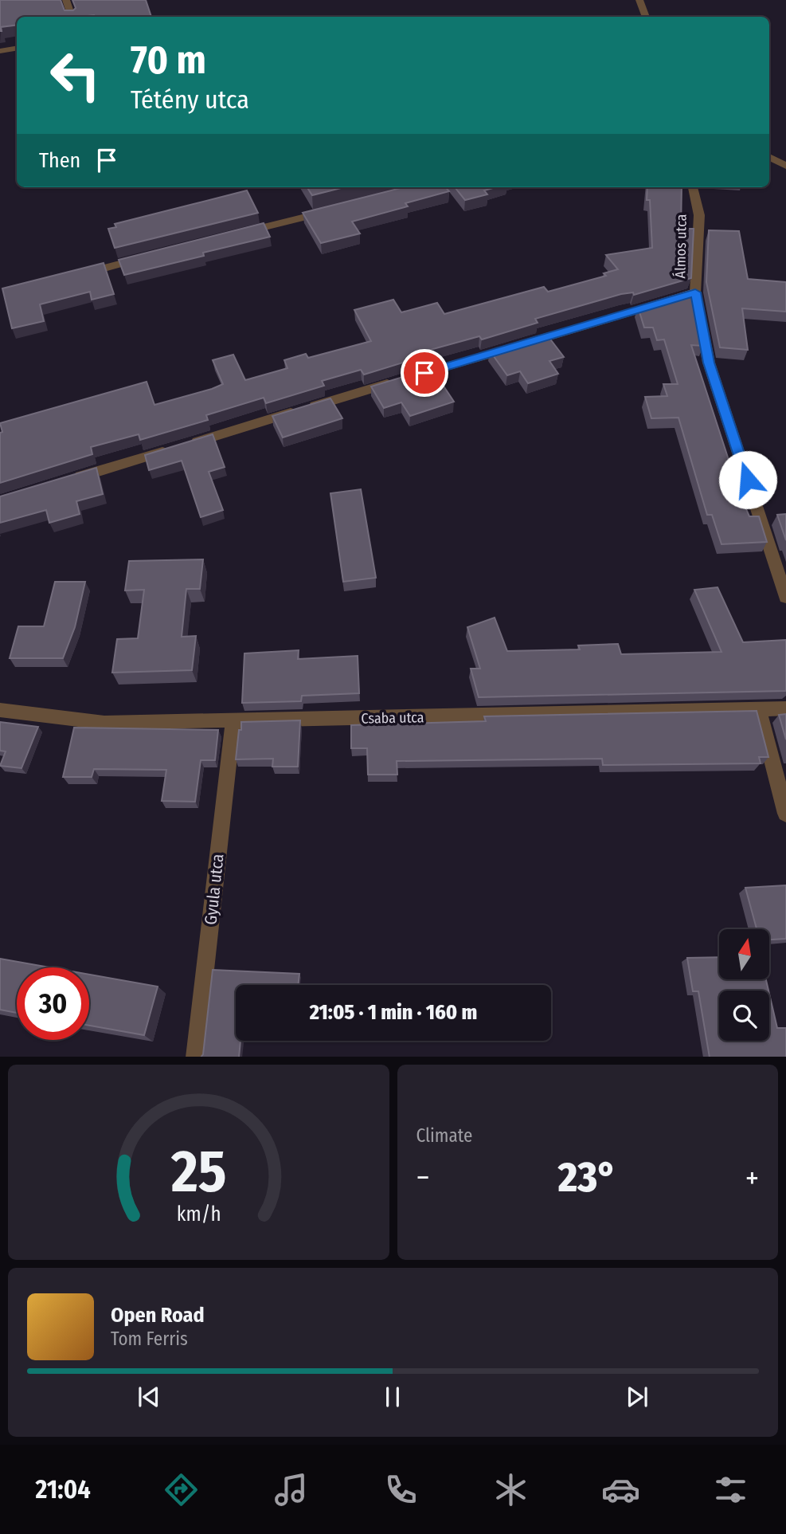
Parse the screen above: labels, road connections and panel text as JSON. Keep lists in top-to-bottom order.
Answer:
{
  "streets": {
    "street": ["Álmos utca", "Csaba utca", "Gyula utca"]
  },
  "crossings": [
    ["Csaba utca", "Gyula utca"]
  ],
  "north": "top",
  "page": {
    "turn": ["70 m", "Tétény utca"],
    "then": "Then",
    "limit": "30",
    "trip": "21:05 · 1 min · 160 m",
    "tile": "Climate",
    "heat": ["−", "23°", "+"],
    "song": ["Open Road", "Tom Ferris"],
    "tabs": "21:04",
    "gauge": ["25", "km/h"]
  }
}
